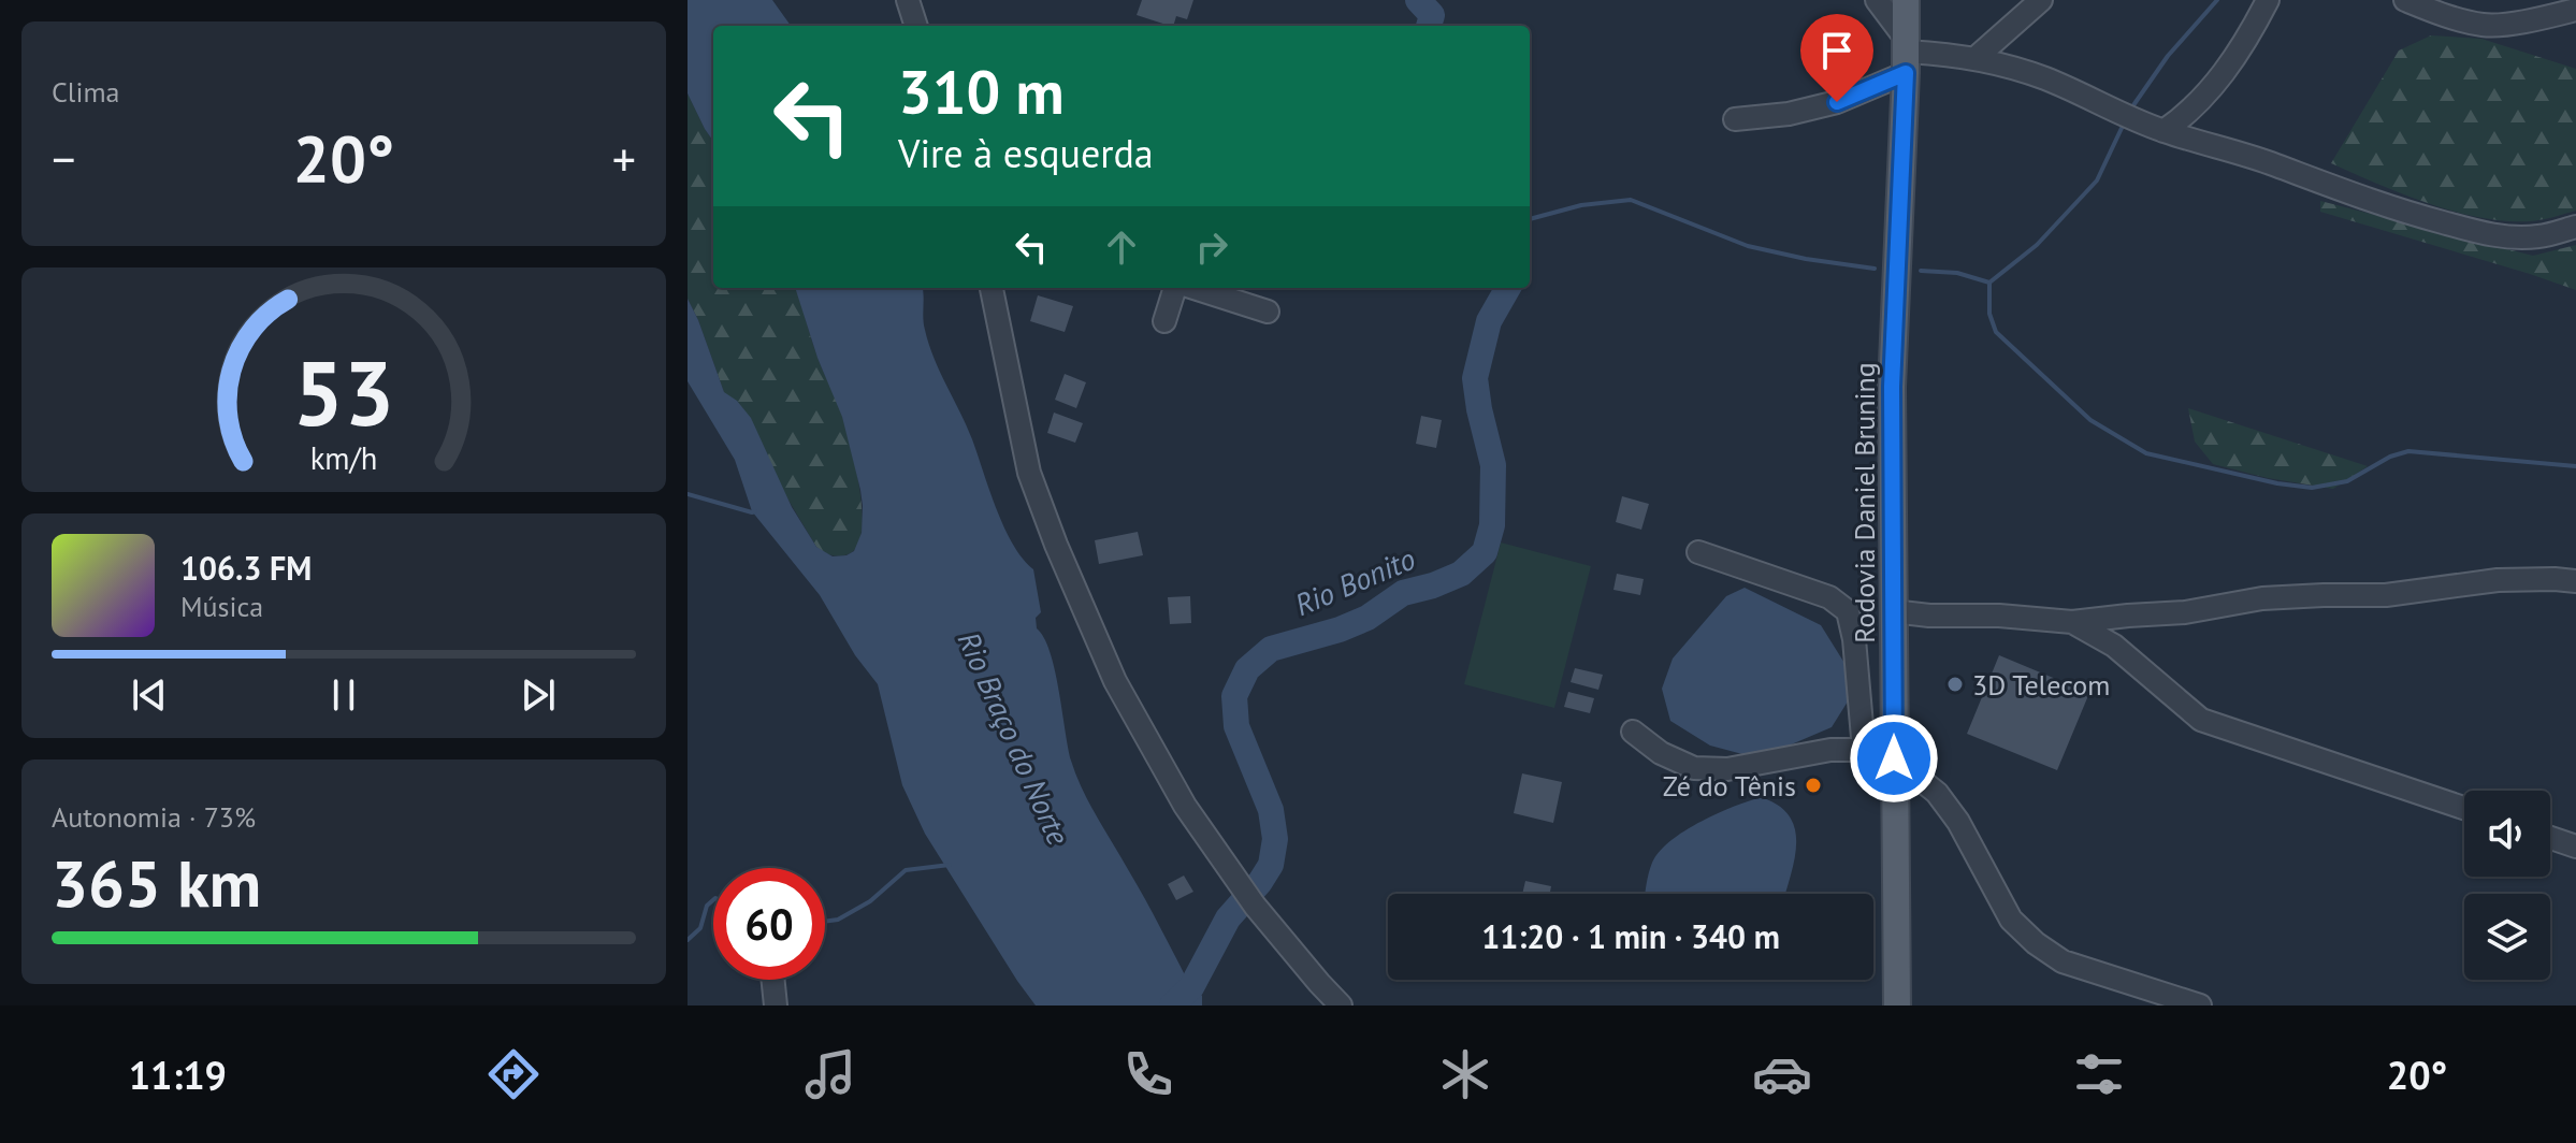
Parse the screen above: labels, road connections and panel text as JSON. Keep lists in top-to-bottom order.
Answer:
{
  "streets": {
    "main road": ["Rodovia Daniel Bruning"]
  },
  "water": ["Rio Bonito", "Rio Braço do Norte"],
  "places": ["3D Telecom", "Zé do Tênis"],
  "page": {
    "tile": [
      "Clima",
      ["Autonomia · 73%", "365 km"]
    ],
    "turn": ["310 m", "Vire à esquerda"],
    "heat": ["−", "20°", "+"],
    "song": ["106.3 FM", "Música"],
    "limit": "60",
    "trip": "11:20 · 1 min · 340 m",
    "tabs": ["11:19", "20°"],
    "gauge": ["53", "km/h"]
  }
}
